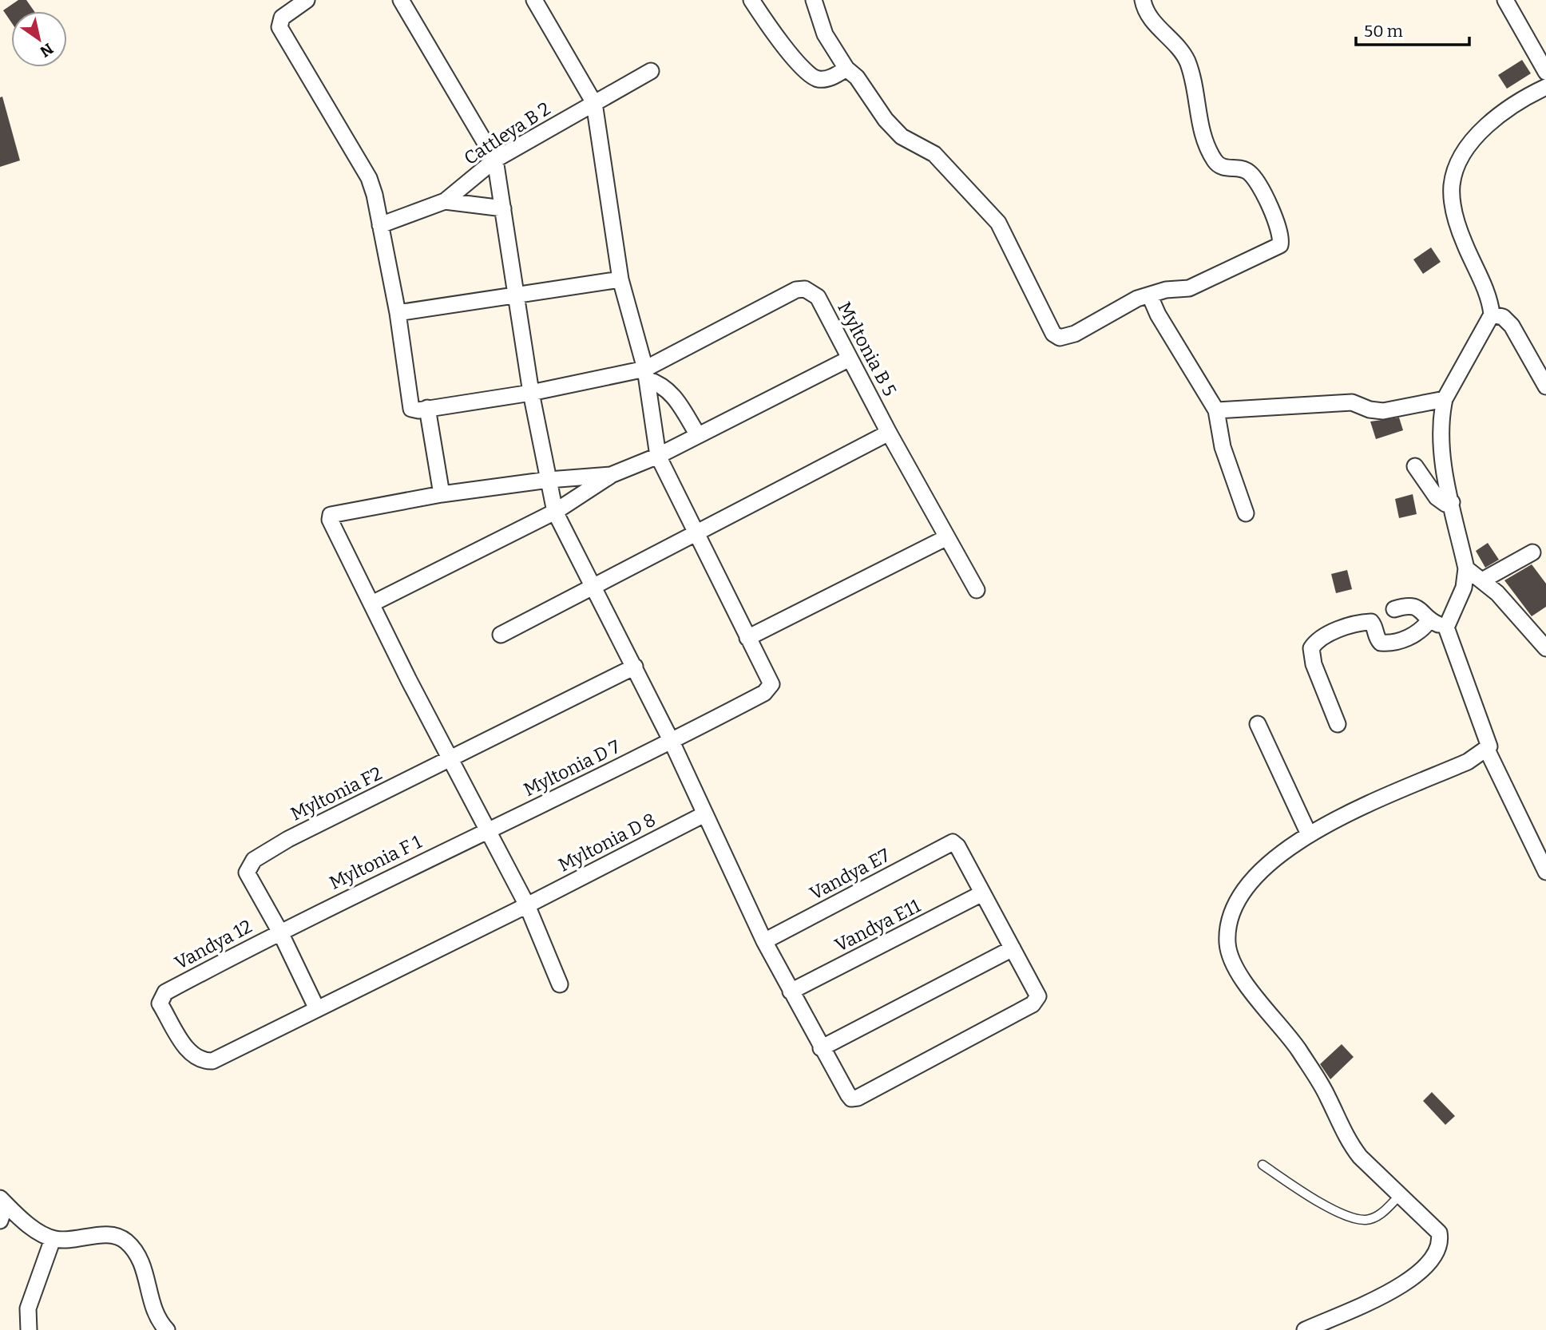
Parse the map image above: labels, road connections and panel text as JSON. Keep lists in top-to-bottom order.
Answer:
{
  "streets": {
    "street": [
      "Cattleya B 2",
      "Myltonia B 5",
      "Myltonia D 7",
      "Myltonia F2",
      "Myltonia D 8",
      "Myltonia F 1",
      "Vandya E7",
      "Vandya E11",
      "Vandya 12"
    ]
  },
  "crossings": [
    ["Cattleya B 2", "Myltonia D 7"],
    ["Myltonia B 5", "Myltonia D 7"],
    ["Myltonia D 7", "Myltonia F 1"],
    ["Myltonia F2", "Myltonia F 1"],
    ["Myltonia F2", "Vandya 12"],
    ["Myltonia D 8", "Vandya 12"],
    ["Myltonia F 1", "Vandya 12"],
    ["Vandya E7", "Vandya E11"]
  ],
  "scale_bar": "50 m",
  "north": "bottom right"
}
